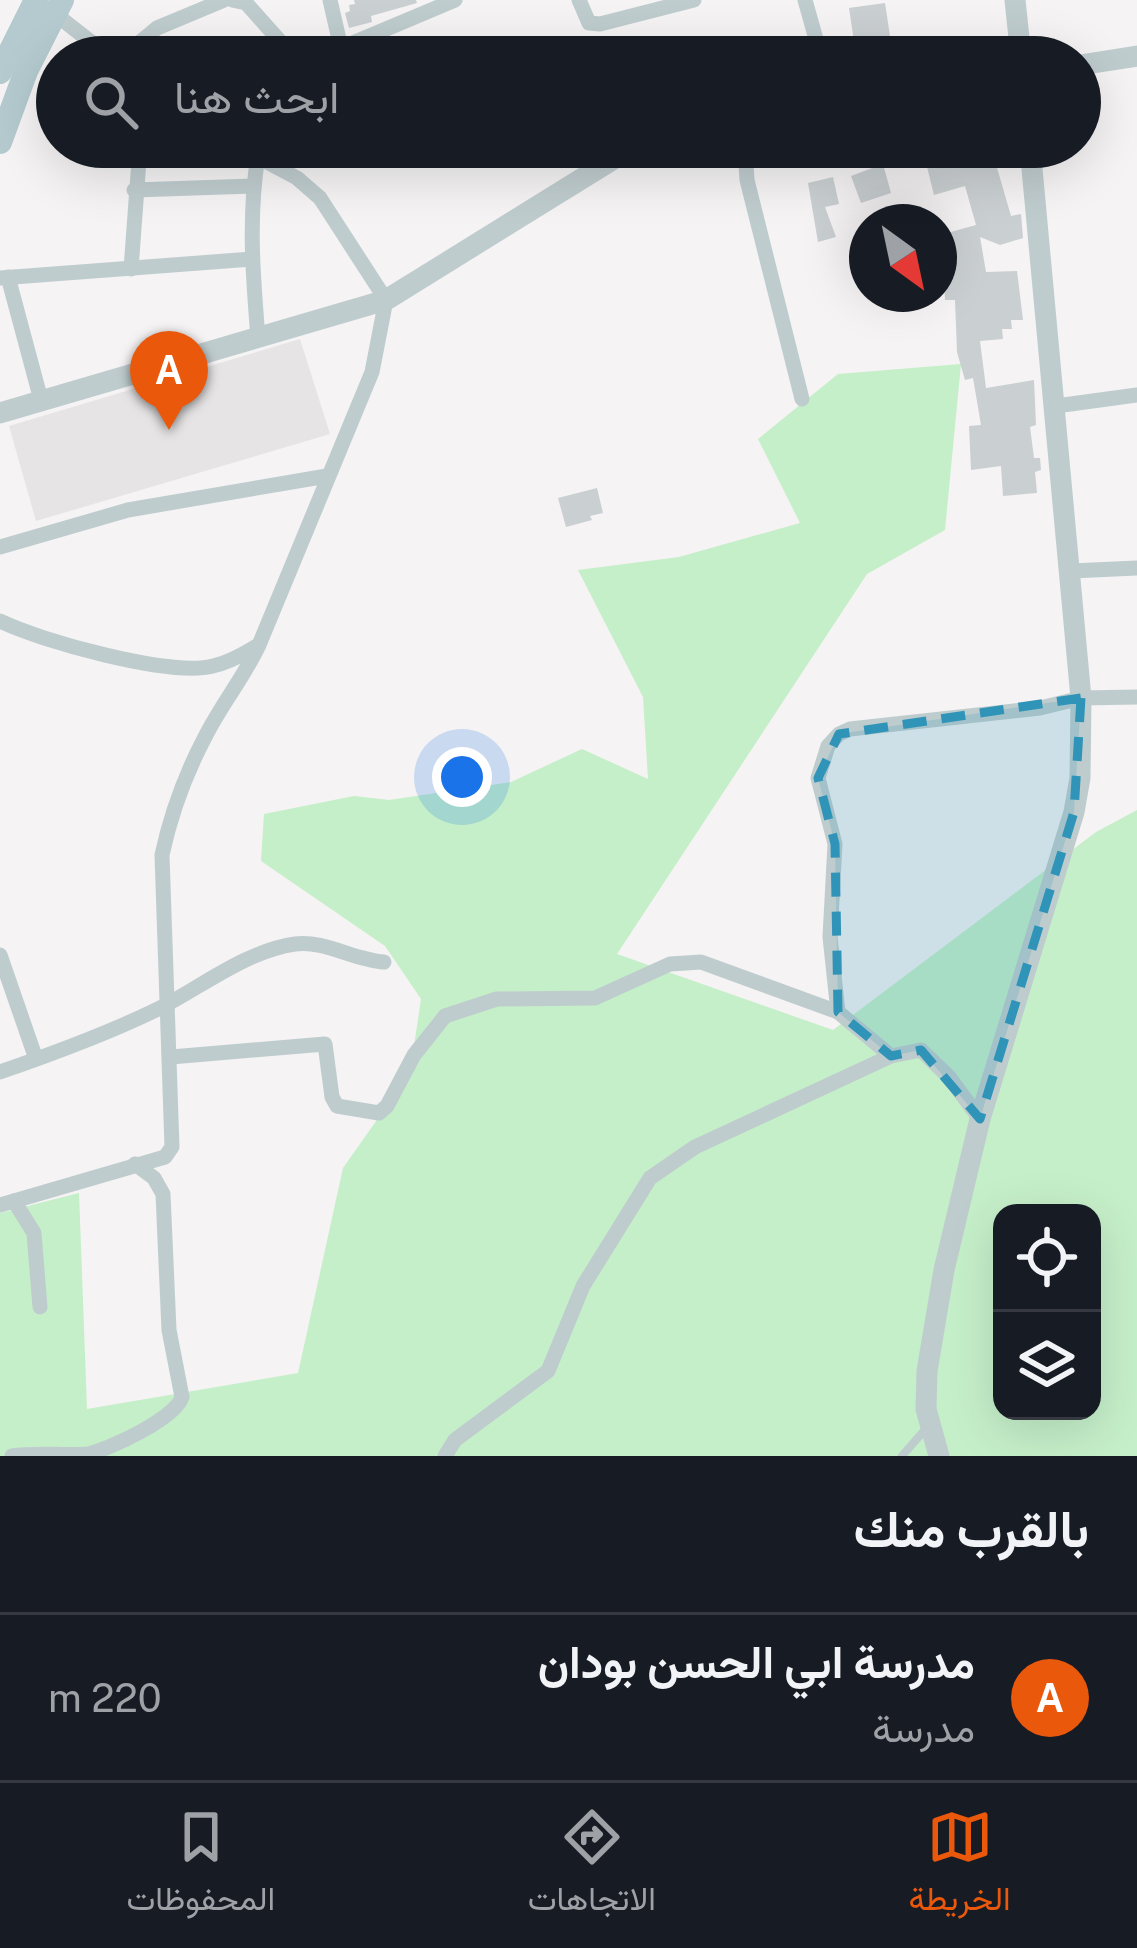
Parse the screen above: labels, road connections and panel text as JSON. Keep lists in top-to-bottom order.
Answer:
{
  "north": "bottom right",
  "page": {
    "search": "ابحث هنا",
    "pins": "A",
    "heading": "بالقرب منك",
    "list": [
      {
        "mark": "A",
        "name": "مدرسة ابي الحسن بودان",
        "note": "مدرسة",
        "value": "220 m"
      }
    ],
    "nav": ["الخريطة", "الاتجاهات", "المحفوظات"]
  }
}
